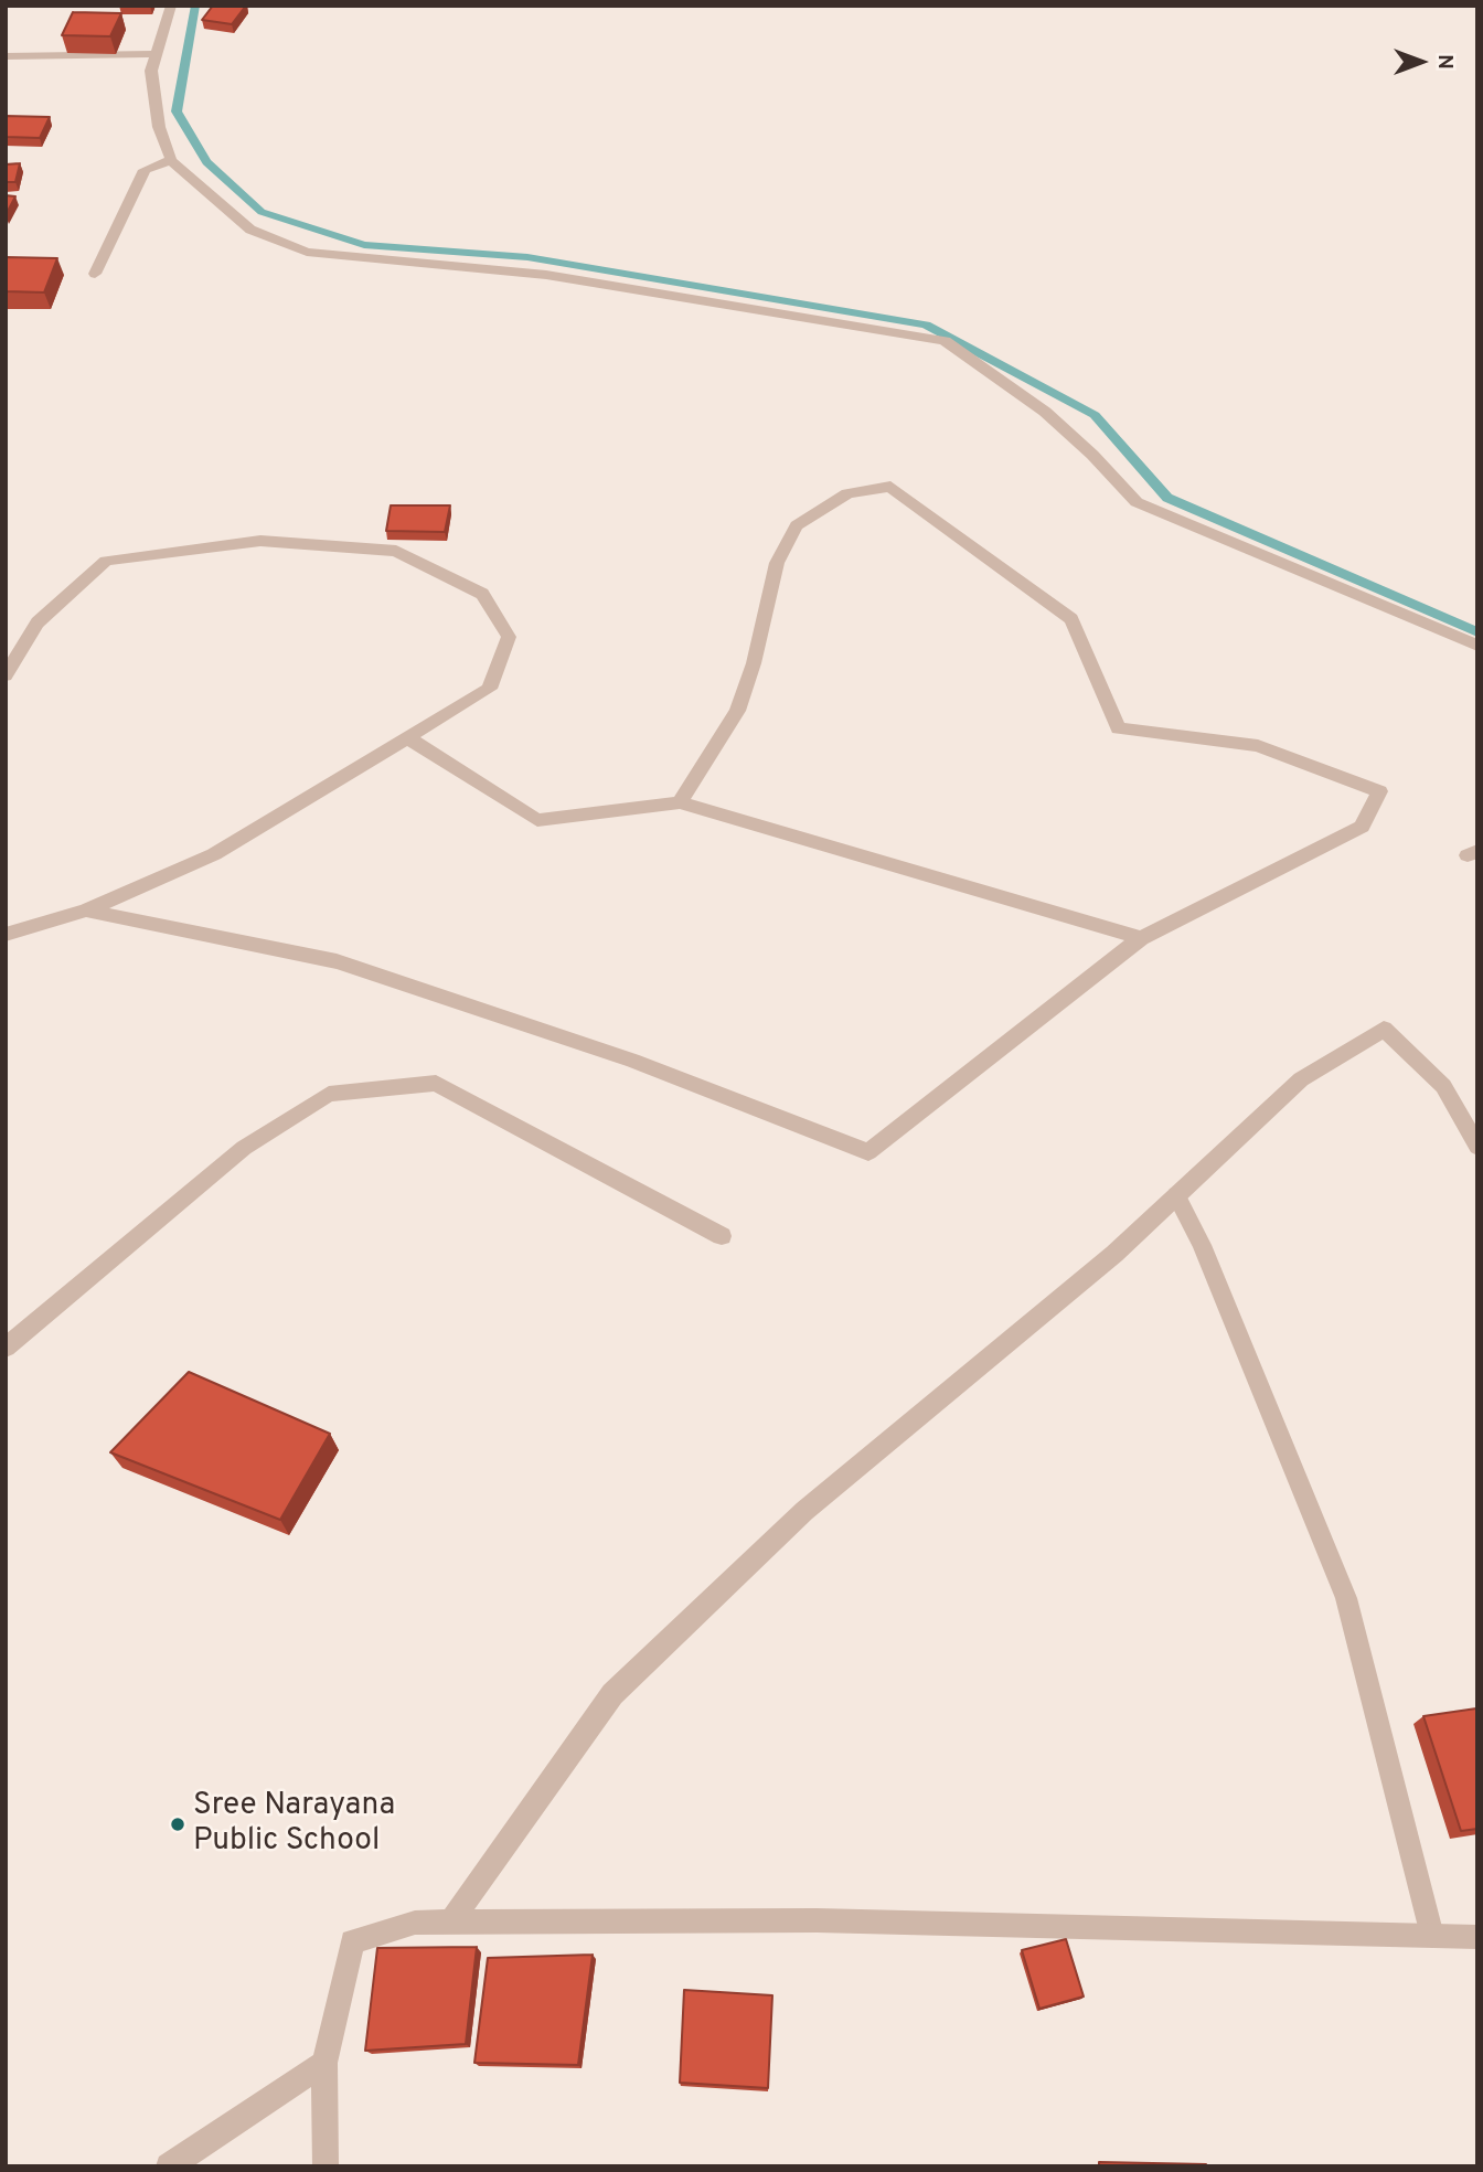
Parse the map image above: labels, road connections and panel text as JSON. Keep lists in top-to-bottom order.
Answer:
{
  "places": ["Sree Narayana Public School"],
  "north": "right"
}
